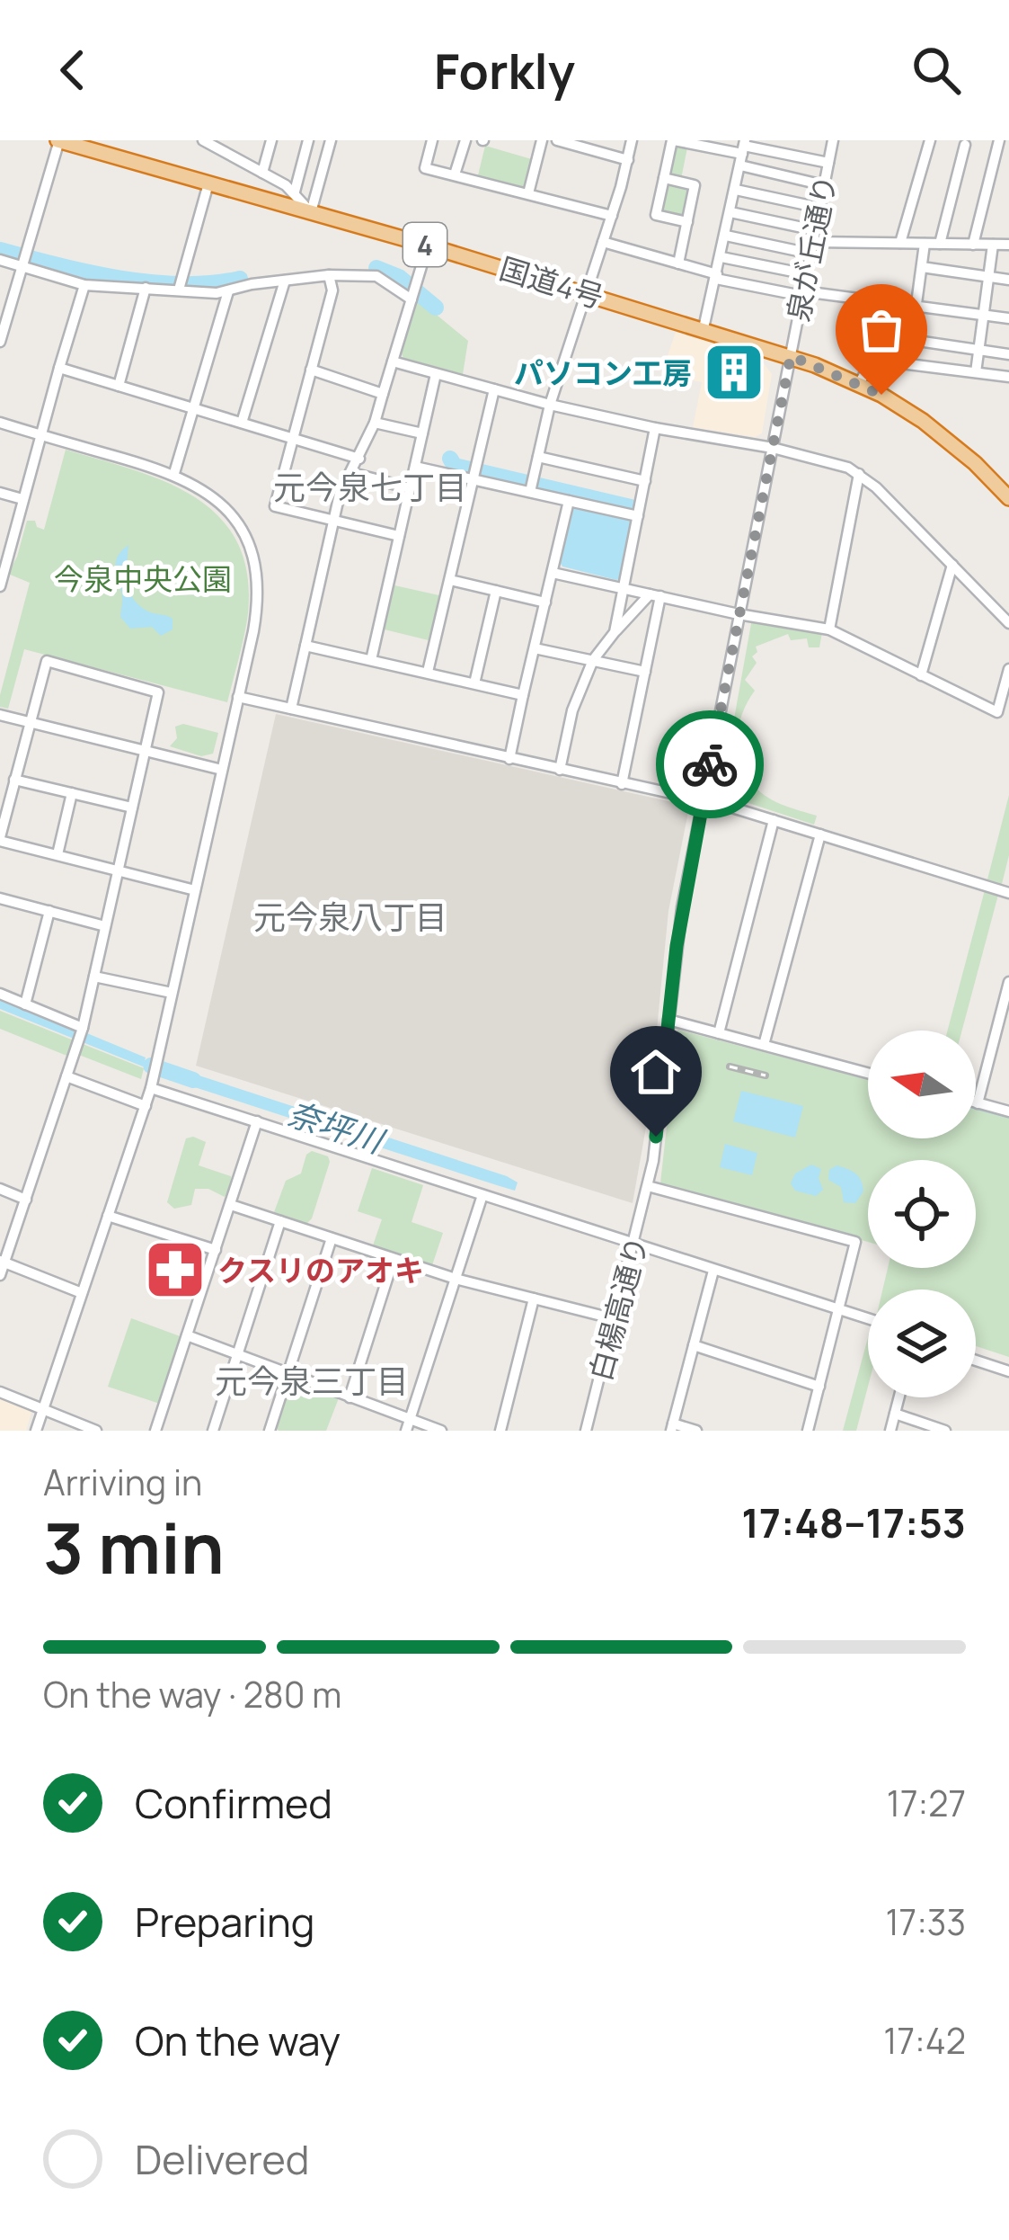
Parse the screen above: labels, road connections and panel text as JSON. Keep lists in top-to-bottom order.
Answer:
{
  "streets": {
    "highway": ["4", "国道4号"],
    "street": ["泉が丘通り", "白楊高通り"]
  },
  "crossings": [
    ["泉が丘通り", "国道4号"],
    ["泉が丘通り", "白楊高通り"],
    ["国道4号", "白楊高通り"]
  ],
  "districts": ["元今泉七丁目", "元今泉八丁目", "元今泉三丁目"],
  "water": ["奈坪川"],
  "parks": ["今泉中央公園"],
  "places": {
    "building": ["パソコン工房"],
    "pharmacy": ["クスリのアオキ"]
  },
  "north": "left",
  "page": {
    "header": "Forkly",
    "heading": ["3 min", "Arriving in", "17:48–17:53"],
    "bar": "On the way · 280 m",
    "list": [
      ["Confirmed", "17:27"],
      ["Preparing", "17:33"],
      ["On the way", "17:42"],
      "Delivered"
    ]
  }
}
